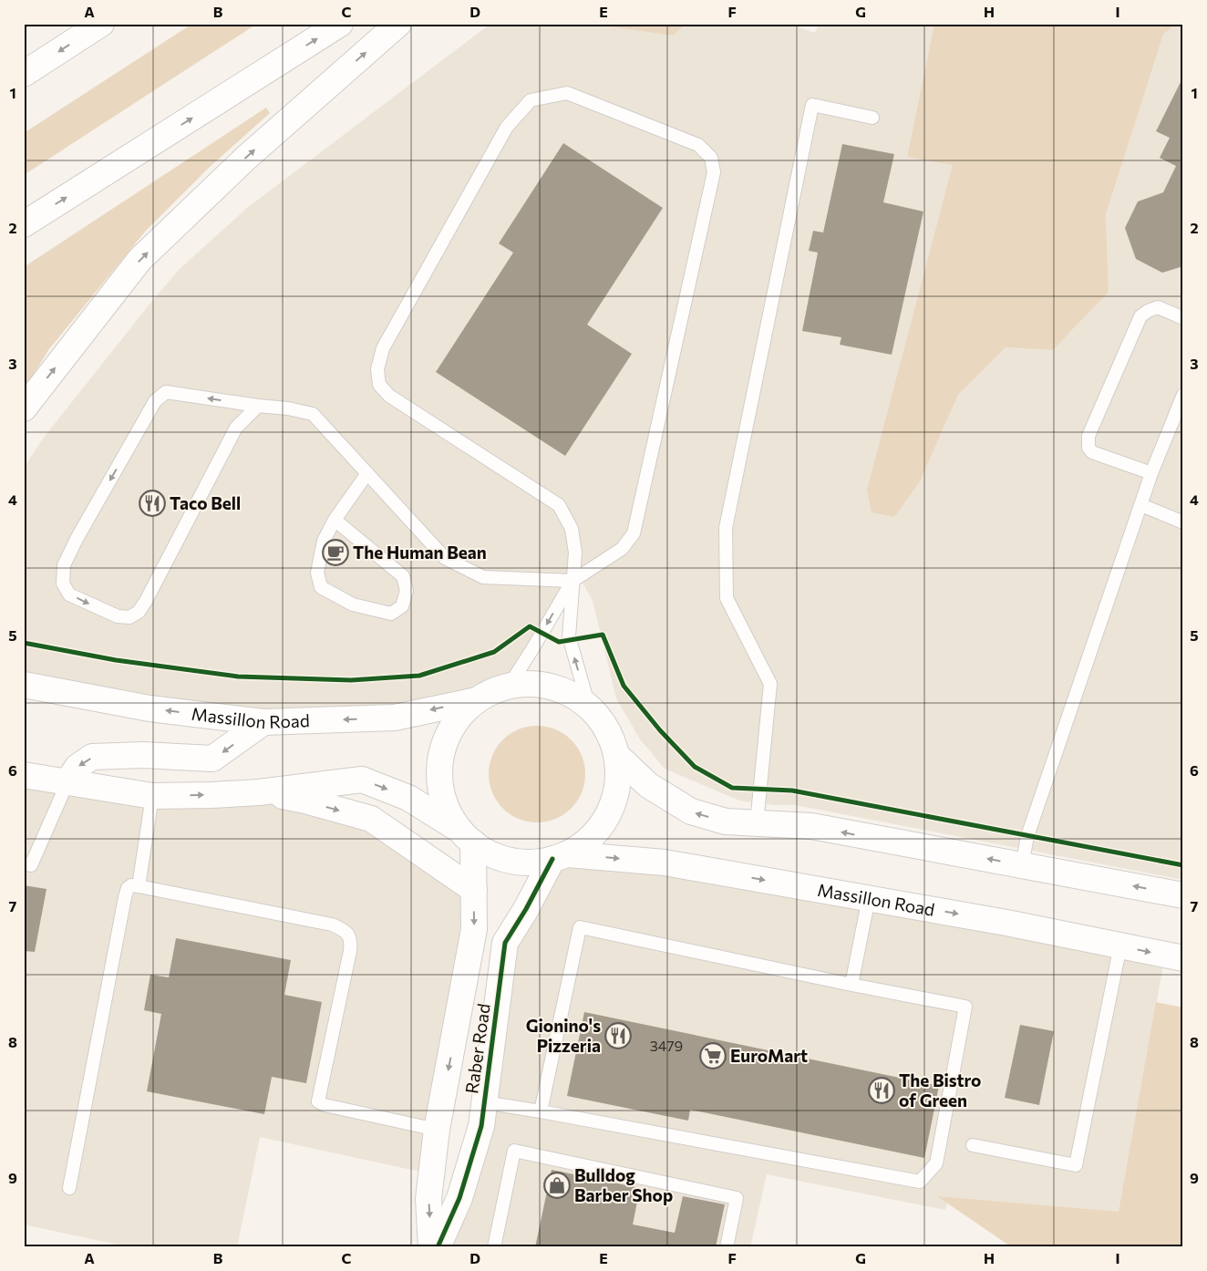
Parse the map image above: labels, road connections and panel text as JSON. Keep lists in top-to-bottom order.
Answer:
{
  "streets": {
    "main road": ["Massillon Road", "Raber Road"]
  },
  "crossings": [
    ["Massillon Road", "Raber Road"]
  ],
  "places": {
    "restaurant": ["Taco Bell", "Gionino's Pizzeria", "The Bistro of Green"],
    "cafe": ["The Human Bean"],
    "supermarket": ["EuroMart"],
    "shop": ["Bulldog Barber Shop"]
  },
  "house_numbers": ["3479"],
  "grid": {
    "columns": [
      "A",
      "B",
      "C",
      "D",
      "E",
      "F",
      "G",
      "H",
      "I"
    ],
    "rows": [
      "1",
      "2",
      "3",
      "4",
      "5",
      "6",
      "7",
      "8",
      "9"
    ]
  }
}
